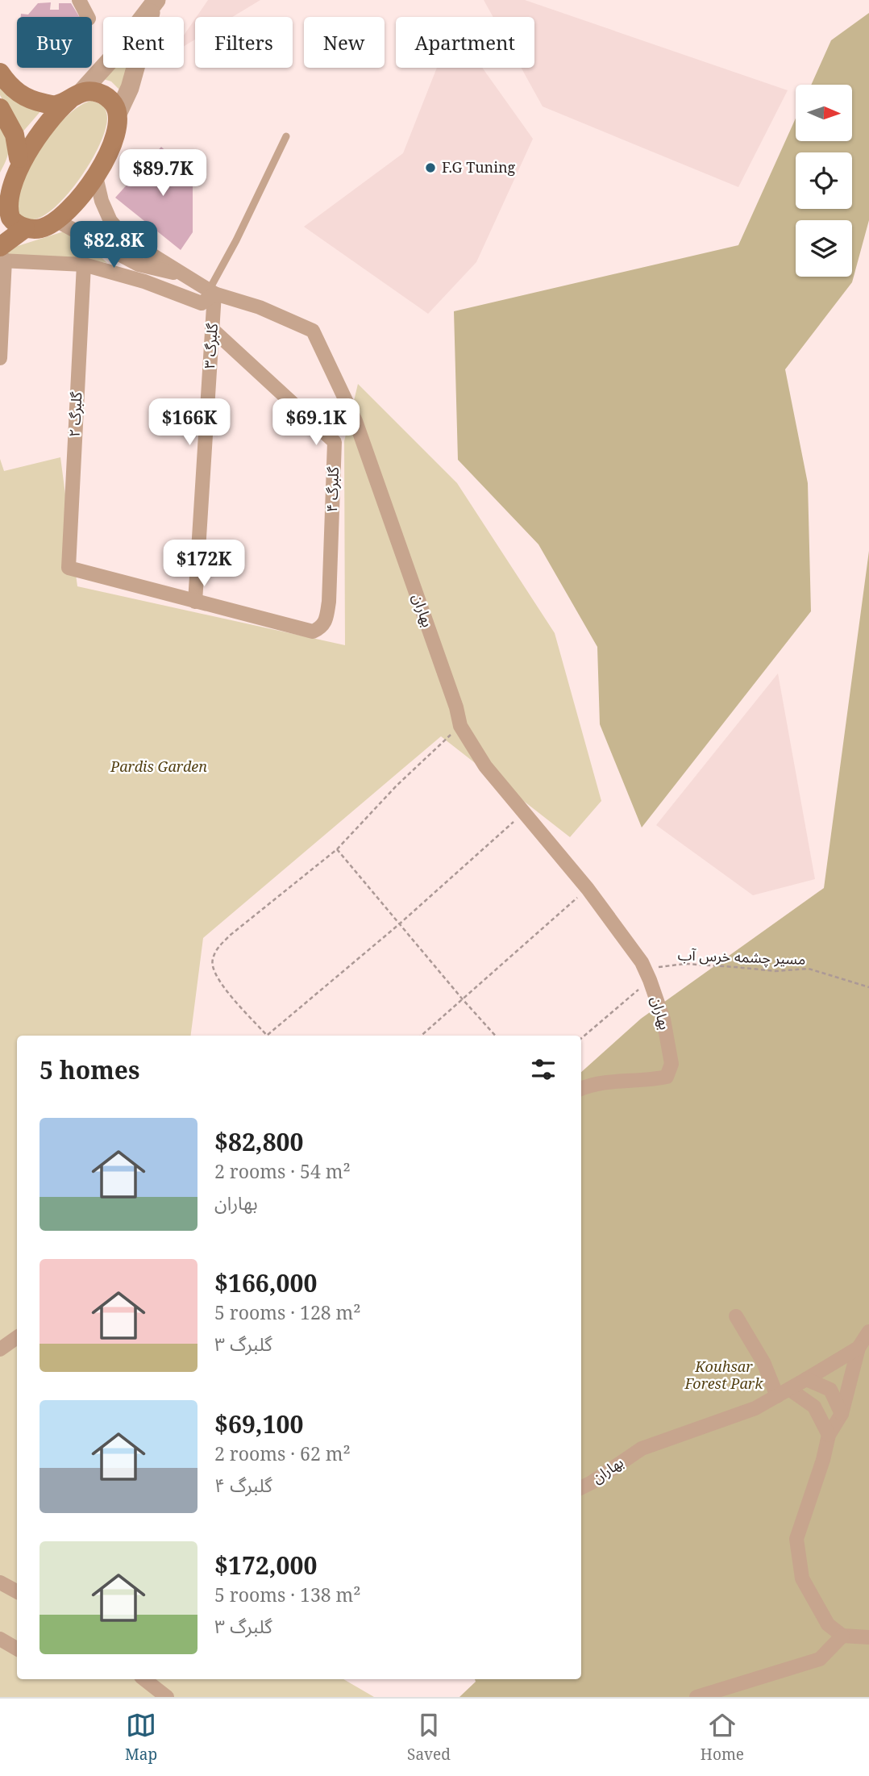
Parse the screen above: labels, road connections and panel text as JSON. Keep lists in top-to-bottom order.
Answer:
{
  "streets": {
    "street": [
      "گلبرگ ۳",
      "گلبرگ ۲",
      "گلبرگ ۴",
      "بهاران"
    ],
    "path": ["مسیر چشمه خرس آب"]
  },
  "crossings": [
    ["گلبرگ ۳", "گلبرگ ۲"],
    ["گلبرگ ۳", "گلبرگ ۴"],
    ["گلبرگ ۳", "بهاران"],
    ["گلبرگ ۲", "گلبرگ ۴"],
    ["بهاران", "مسیر چشمه خرس آب"]
  ],
  "parks": ["Pardis Garden", "Kouhsar Forest Park"],
  "places": ["F.G Tuning"],
  "north": "right",
  "page": {
    "chip": [
      "Buy",
      "Rent",
      "Filters",
      "New",
      "Apartment"
    ],
    "price": [
      "$89.7K",
      "$82.8K",
      "$166K",
      "$69.1K",
      "$172K"
    ],
    "heading": "5 homes",
    "list": [
      {
        "name": "$82,800",
        "note": "2 rooms · 54 m² · بهاران"
      },
      {
        "name": "$166,000",
        "note": "5 rooms · 128 m² · گلبرگ ۳"
      },
      {
        "name": "$69,100",
        "note": "2 rooms · 62 m² · گلبرگ ۴"
      },
      {
        "name": "$172,000",
        "note": "5 rooms · 138 m² · گلبرگ ۳"
      }
    ],
    "tabs": ["Map", "Saved", "Home"]
  }
}
